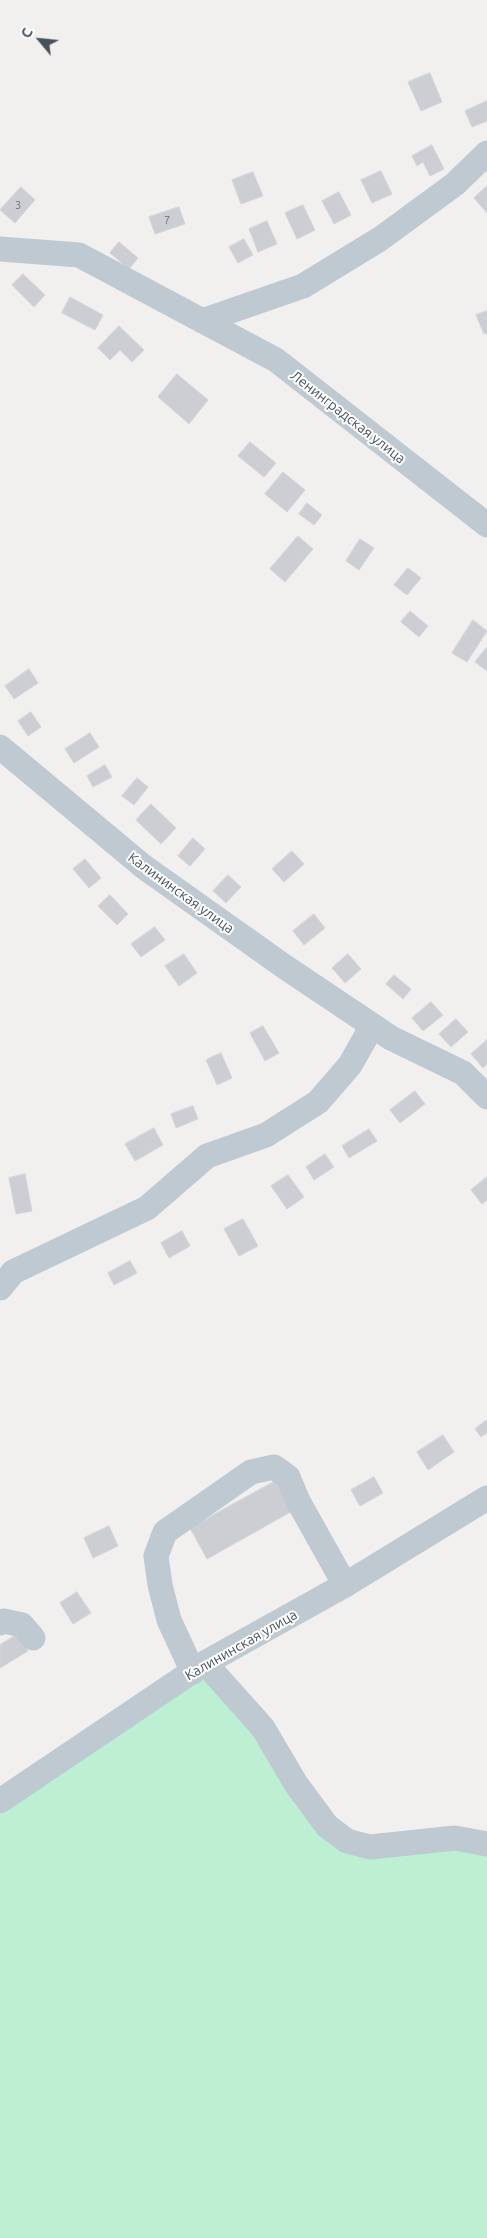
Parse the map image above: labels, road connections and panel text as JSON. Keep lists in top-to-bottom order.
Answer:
{
  "streets": {
    "street": ["Ленинградская улица", "Калининская улица"]
  },
  "house_numbers": ["3", "7"],
  "north": "top left"
}
